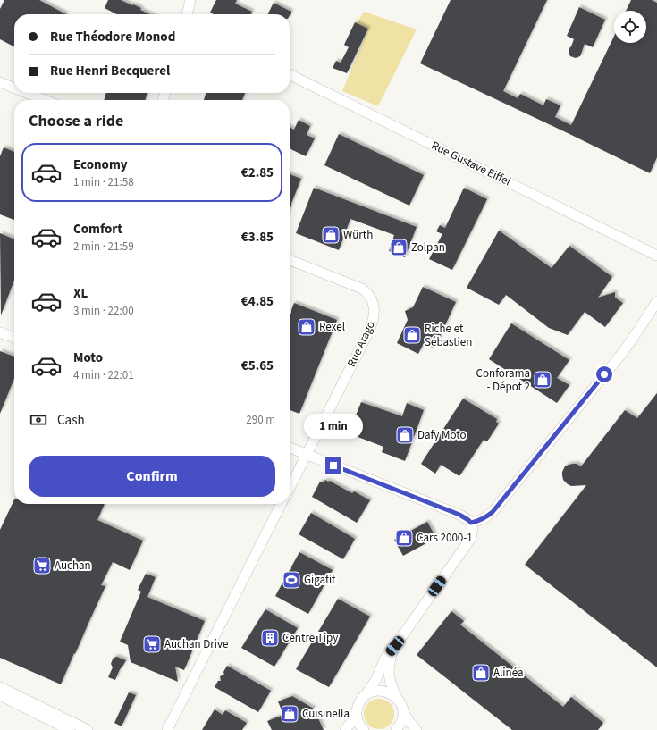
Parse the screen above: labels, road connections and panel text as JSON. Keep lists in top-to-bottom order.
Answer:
{
  "streets": {
    "street": ["Rue Gustave Eiffel", "Rue Arago"]
  },
  "places": {
    "shop": [
      "Würth",
      "Zolpan",
      "Rexel",
      "Riche et Sébastien",
      "Conforama - Dépot 2",
      "Dafy Moto",
      "Cars 2000-1",
      "Alinéa",
      "Cuisinella"
    ],
    "supermarket": ["Auchan", "Auchan Drive"],
    "sports": ["Gigafit"],
    "building": ["Centre Tipy"]
  },
  "page": {
    "banner": ["Rue Théodore Monod", "Rue Henri Becquerel"],
    "heading": "Choose a ride",
    "list": [
      {
        "name": "Economy",
        "note": "1 min · 21:58",
        "value": "€2.85"
      },
      {
        "name": "Comfort",
        "note": "2 min · 21:59",
        "value": "€3.85"
      },
      {
        "name": "XL",
        "note": "3 min · 22:00",
        "value": "€4.85"
      },
      {
        "name": "Moto",
        "note": "4 min · 22:01",
        "value": "€5.65"
      }
    ],
    "pay": ["Cash", "290 m"],
    "bubble": "1 min",
    "buttons": "Confirm"
  }
}
